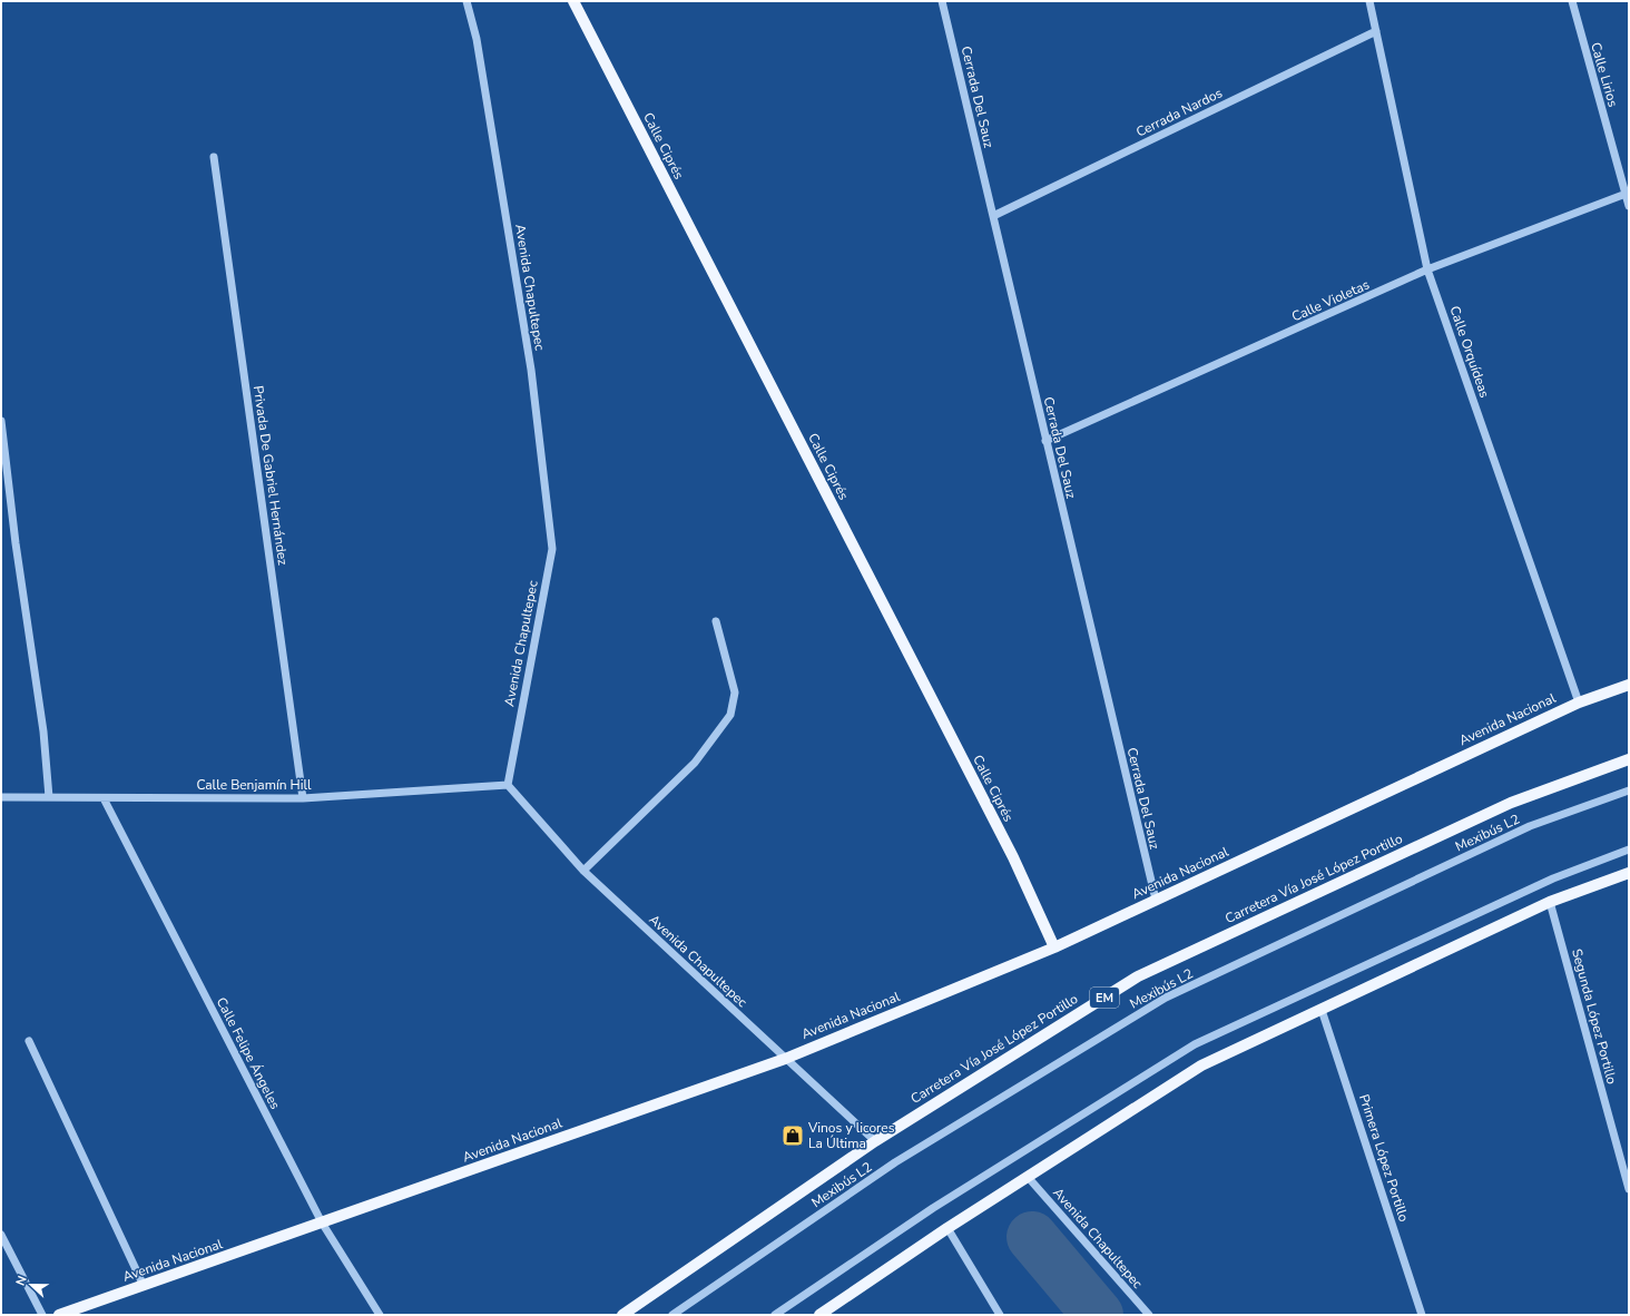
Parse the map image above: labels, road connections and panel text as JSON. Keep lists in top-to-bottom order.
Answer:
{
  "streets": {
    "main road": [
      "Calle Ciprés",
      "Avenida Nacional",
      "Carretera Vía José López Portillo",
      "EM"
    ],
    "street": [
      "Calle Lirios",
      "Cerrada Del Sauz",
      "Cerrada Nardos",
      "Avenida Chapultepec",
      "Calle Violetas",
      "Calle Orquídeas",
      "Privada De Gabriel Hernández",
      "Calle Benjamín Hill",
      "Mexibús L2",
      "Segunda López Portillo",
      "Calle Felipe Ángeles",
      "Primera López Portillo"
    ]
  },
  "crossings": [
    ["Calle Lirios", "Calle Violetas"],
    ["Cerrada Del Sauz", "Cerrada Nardos"],
    ["Cerrada Del Sauz", "Calle Violetas"],
    ["Cerrada Del Sauz", "Avenida Nacional"],
    ["Cerrada Nardos", "Calle Orquídeas"],
    ["Calle Ciprés", "Avenida Nacional"],
    ["Avenida Chapultepec", "Avenida Nacional"],
    ["Avenida Chapultepec", "Calle Benjamín Hill"],
    ["Avenida Chapultepec", "Carretera Vía José López Portillo"],
    ["Calle Violetas", "Calle Orquídeas"],
    ["Calle Orquídeas", "Avenida Nacional"],
    ["Privada De Gabriel Hernández", "Calle Benjamín Hill"],
    ["Avenida Nacional", "Calle Felipe Ángeles"],
    ["Calle Benjamín Hill", "Calle Felipe Ángeles"]
  ],
  "places": {
    "shop": ["Vinos y licores La Última"]
  },
  "north": "left"
}
